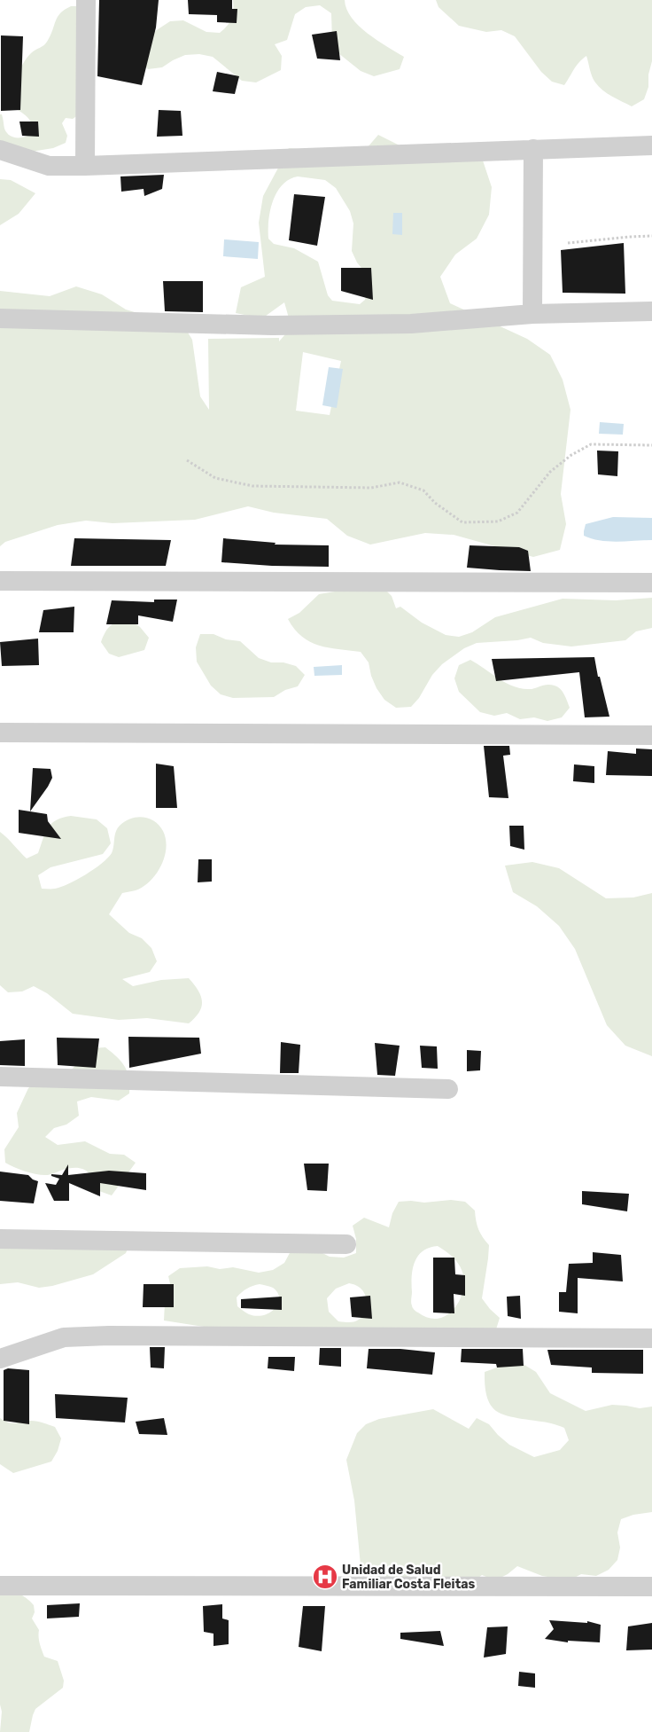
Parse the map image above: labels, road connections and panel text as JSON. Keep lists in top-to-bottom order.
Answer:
{
  "places": {
    "hospital": ["Unidad de Salud Familiar Costa Fleitas"]
  }
}
